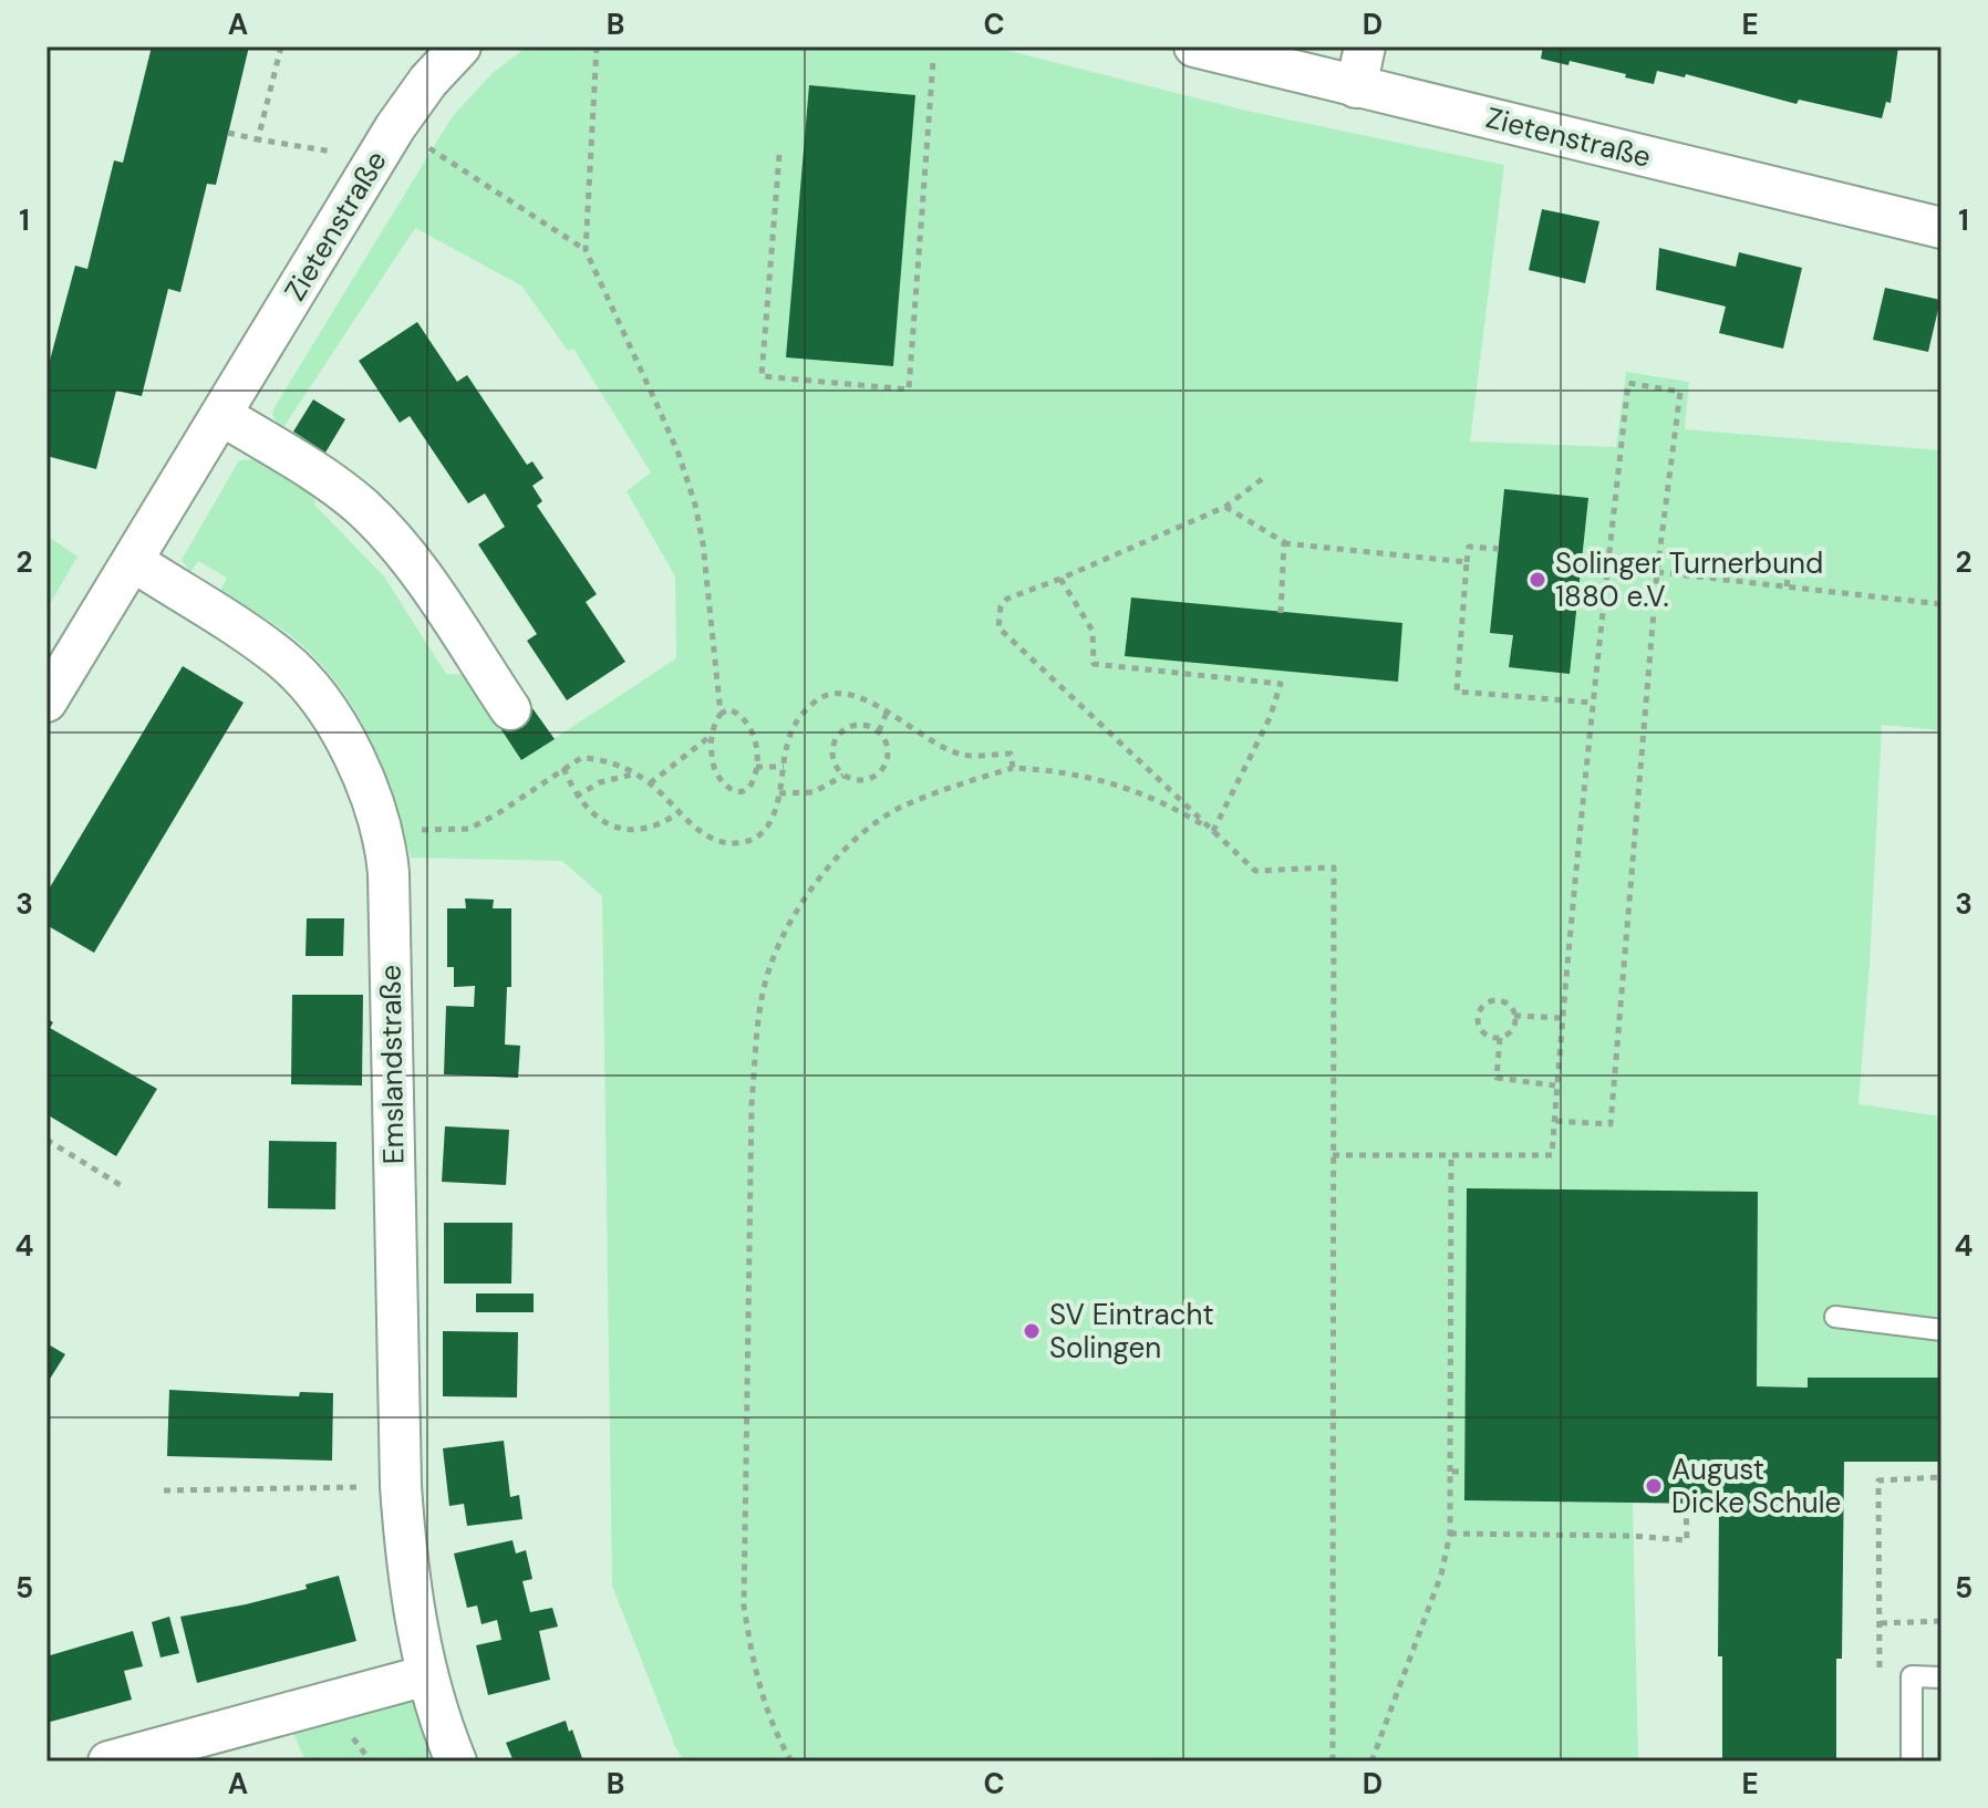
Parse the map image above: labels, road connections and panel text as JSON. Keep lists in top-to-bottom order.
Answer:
{
  "streets": {
    "street": ["Zietenstraße", "Emslandstraße"]
  },
  "crossings": [
    ["Zietenstraße", "Emslandstraße"]
  ],
  "places": ["Solinger Turnerbund 1880 e.V.", "SV Eintracht Solingen", "August Dicke Schule"],
  "grid": {
    "columns": [
      "A",
      "B",
      "C",
      "D",
      "E"
    ],
    "rows": [
      "1",
      "2",
      "3",
      "4",
      "5"
    ]
  }
}
